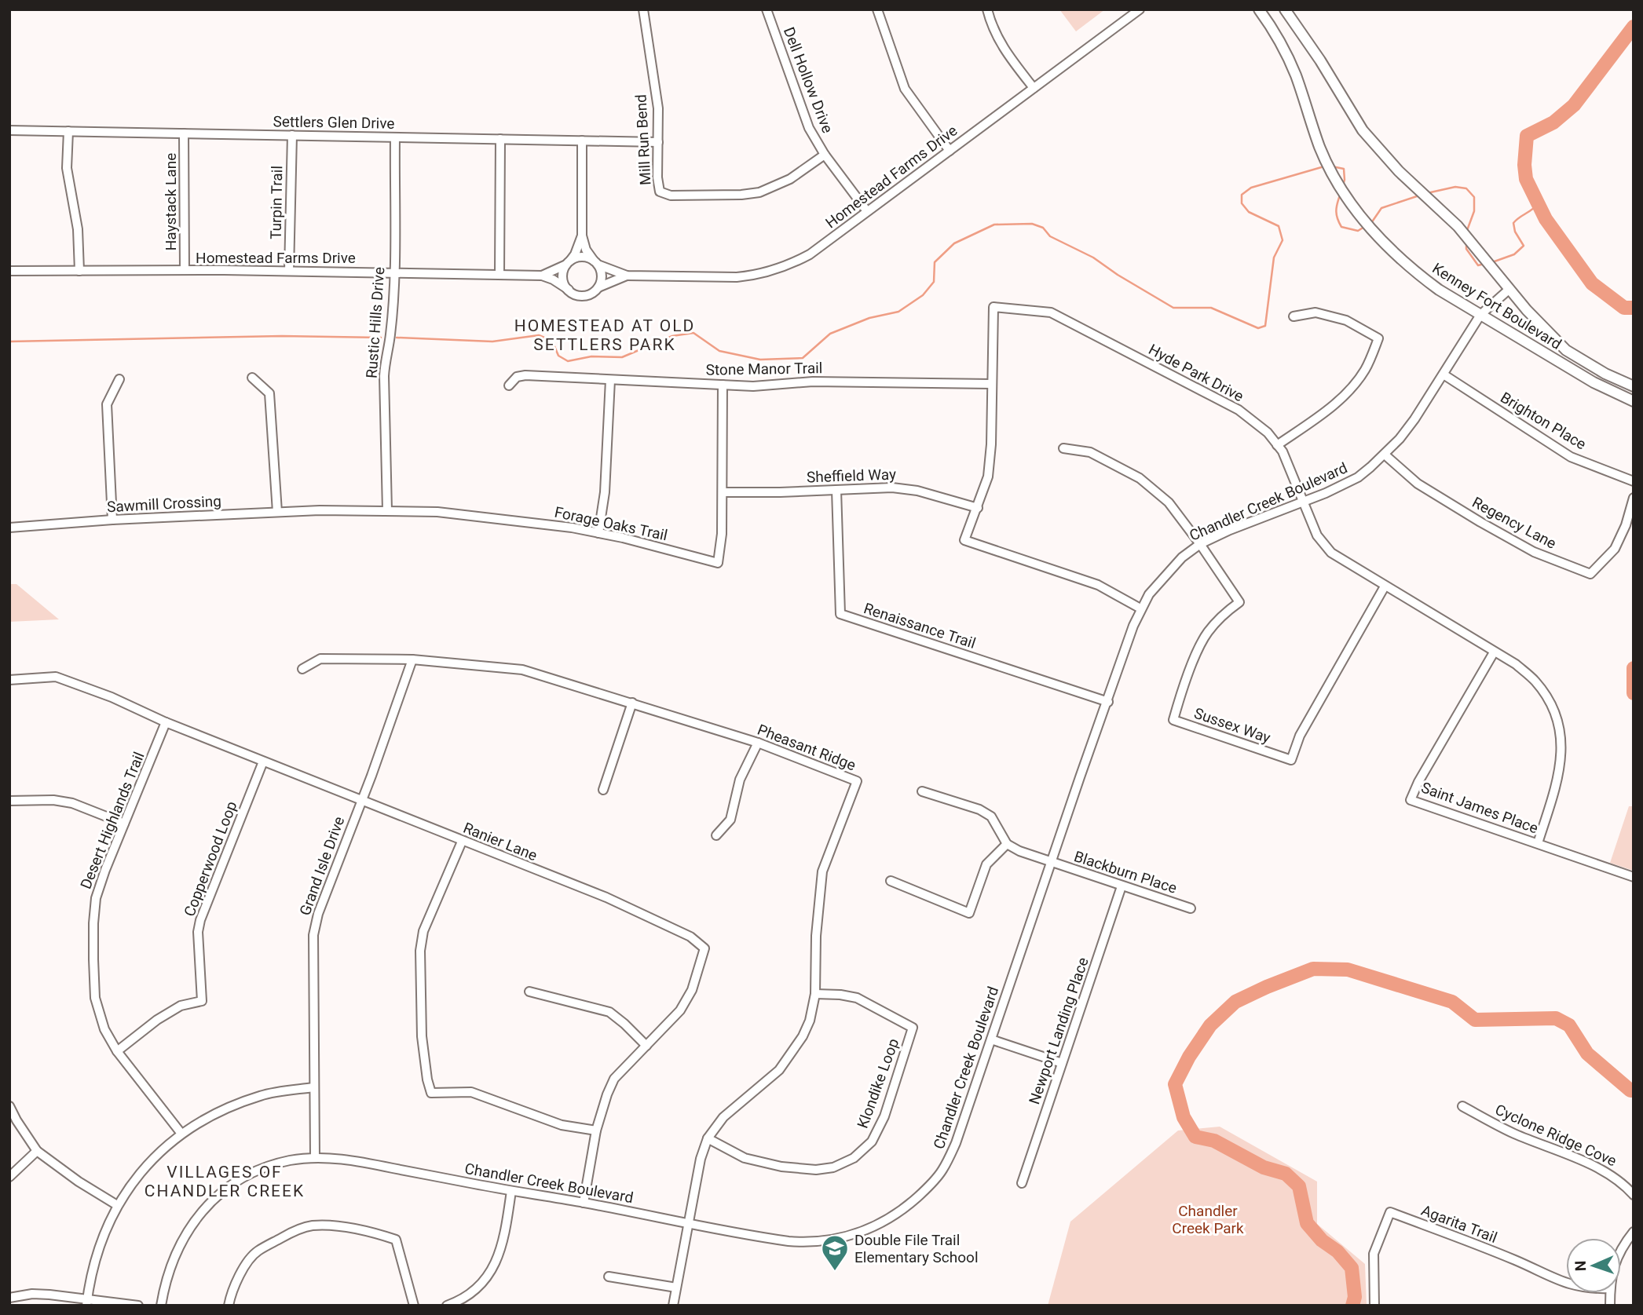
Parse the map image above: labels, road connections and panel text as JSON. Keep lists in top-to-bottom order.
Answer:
{
  "streets": {
    "main road": ["Kenney Fort Boulevard"],
    "street": [
      "Dell Hollow Drive",
      "Settlers Glen Drive",
      "Mill Run Bend",
      "Homestead Farms Drive",
      "Haystack Lane",
      "Turpin Trail",
      "Rustic Hills Drive",
      "Stone Manor Trail",
      "Hyde Park Drive",
      "Brighton Place",
      "Sheffield Way",
      "Chandler Creek Boulevard",
      "Sawmill Crossing",
      "Regency Lane",
      "Forage Oaks Trail",
      "Renaissance Trail",
      "Sussex Way",
      "Pheasant Ridge",
      "Saint James Place",
      "Desert Highlands Trail",
      "Ranier Lane",
      "Copperwood Loop",
      "Grand Isle Drive",
      "Blackburn Place",
      "Newport Landing Place",
      "Klondike Loop",
      "Cyclone Ridge Cove",
      "Agarita Trail"
    ]
  },
  "crossings": [
    ["Dell Hollow Drive", "Mill Run Bend"],
    ["Dell Hollow Drive", "Homestead Farms Drive"],
    ["Settlers Glen Drive", "Mill Run Bend"],
    ["Settlers Glen Drive", "Haystack Lane"],
    ["Settlers Glen Drive", "Turpin Trail"],
    ["Settlers Glen Drive", "Rustic Hills Drive"],
    ["Homestead Farms Drive", "Haystack Lane"],
    ["Homestead Farms Drive", "Turpin Trail"],
    ["Homestead Farms Drive", "Rustic Hills Drive"],
    ["Kenney Fort Boulevard", "Chandler Creek Boulevard"],
    ["Rustic Hills Drive", "Forage Oaks Trail"],
    ["Stone Manor Trail", "Hyde Park Drive"],
    ["Stone Manor Trail", "Forage Oaks Trail"],
    ["Hyde Park Drive", "Sheffield Way"],
    ["Hyde Park Drive", "Chandler Creek Boulevard"],
    ["Hyde Park Drive", "Sussex Way"],
    ["Hyde Park Drive", "Saint James Place"],
    ["Brighton Place", "Chandler Creek Boulevard"],
    ["Sheffield Way", "Forage Oaks Trail"],
    ["Sheffield Way", "Renaissance Trail"],
    ["Chandler Creek Boulevard", "Regency Lane"],
    ["Chandler Creek Boulevard", "Renaissance Trail"],
    ["Chandler Creek Boulevard", "Sussex Way"],
    ["Chandler Creek Boulevard", "Pheasant Ridge"],
    ["Chandler Creek Boulevard", "Ranier Lane"],
    ["Chandler Creek Boulevard", "Grand Isle Drive"],
    ["Chandler Creek Boulevard", "Blackburn Place"],
    ["Sawmill Crossing", "Forage Oaks Trail"],
    ["Pheasant Ridge", "Grand Isle Drive"],
    ["Pheasant Ridge", "Klondike Loop"],
    ["Desert Highlands Trail", "Ranier Lane"],
    ["Desert Highlands Trail", "Copperwood Loop"],
    ["Ranier Lane", "Copperwood Loop"],
    ["Ranier Lane", "Grand Isle Drive"],
    ["Blackburn Place", "Newport Landing Place"]
  ],
  "districts": ["HOMESTEAD AT OLD SETTLERS PARK", "VILLAGES OF CHANDLER CREEK"],
  "parks": ["Chandler Creek Park"],
  "places": {
    "school or university": ["Double File Trail Elementary School"]
  },
  "north": "left"
}
